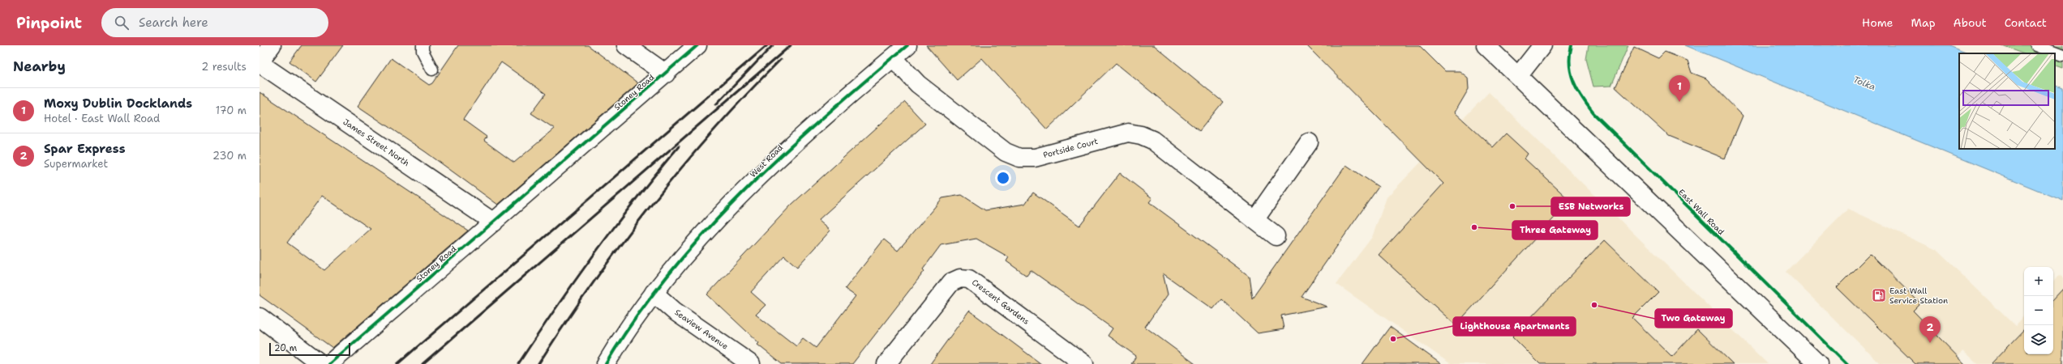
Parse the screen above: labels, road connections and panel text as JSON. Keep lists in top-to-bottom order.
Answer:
{
  "streets": {
    "street": [
      "Stoney Road",
      "James Street North",
      "Portside Court",
      "West Road",
      "Crescent Gardens",
      "Seaview Avenue"
    ],
    "cycle path": ["East Wall Road"]
  },
  "crossings": [
    ["Stoney Road", "James Street North"],
    ["Portside Court", "West Road"],
    ["West Road", "Seaview Avenue"]
  ],
  "water": ["Tolka"],
  "places": {
    "other": [
      "ESB Networks",
      "Three Gateway",
      "Two Gateway",
      "Lighthouse Apartments"
    ],
    "fuel station": ["East Wall Service Station"]
  },
  "scale_bar": "20 m",
  "page": {
    "header": "Pinpoint",
    "search": "Search here",
    "nav": [
      "Home",
      "Map",
      "About",
      "Contact"
    ],
    "heading": ["Nearby", "2 results"],
    "pins": ["1", "2"],
    "list": [
      {
        "mark": "1",
        "name": "Moxy Dublin Docklands",
        "note": "Hotel · East Wall Road",
        "value": "170 m"
      },
      {
        "mark": "2",
        "name": "Spar Express",
        "note": "Supermarket",
        "value": "230 m"
      }
    ],
    "map_buttons": ["+", "−"],
    "scale": "20 m"
  }
}
